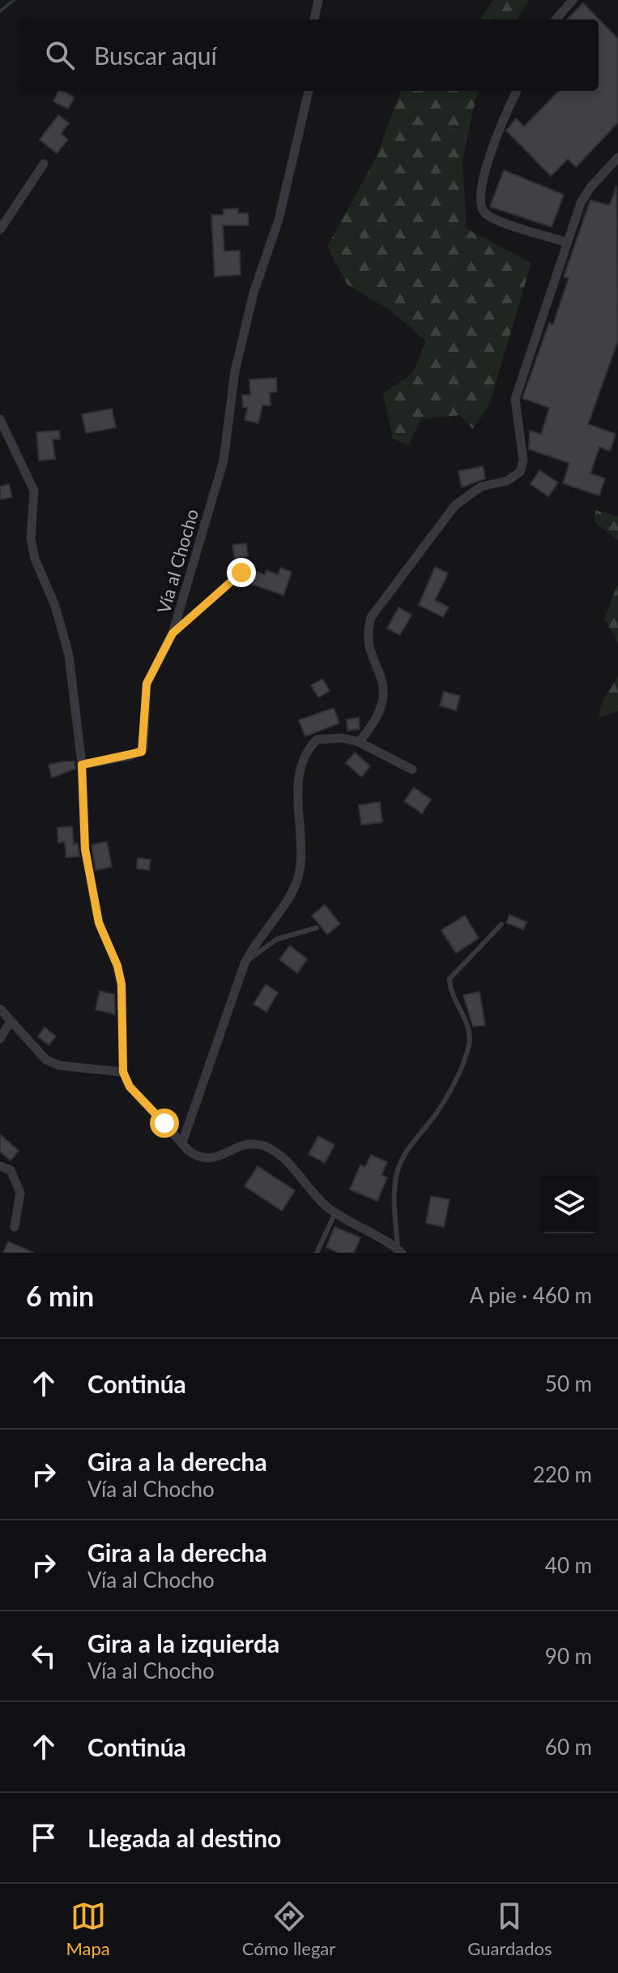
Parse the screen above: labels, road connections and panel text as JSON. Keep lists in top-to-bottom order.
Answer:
{
  "streets": {
    "street": ["Vía al Chocho"]
  },
  "page": {
    "search": "Buscar aquí",
    "heading": ["6 min", "A pie · 460 m"],
    "list": [
      ["Continúa", "50 m"],
      ["Gira a la derecha", "Vía al Chocho", "220 m"],
      ["Gira a la derecha", "Vía al Chocho", "40 m"],
      ["Gira a la izquierda", "Vía al Chocho", "90 m"],
      ["Continúa", "60 m"],
      "Llegada al destino"
    ],
    "nav": ["Mapa", "Cómo llegar", "Guardados"]
  }
}
